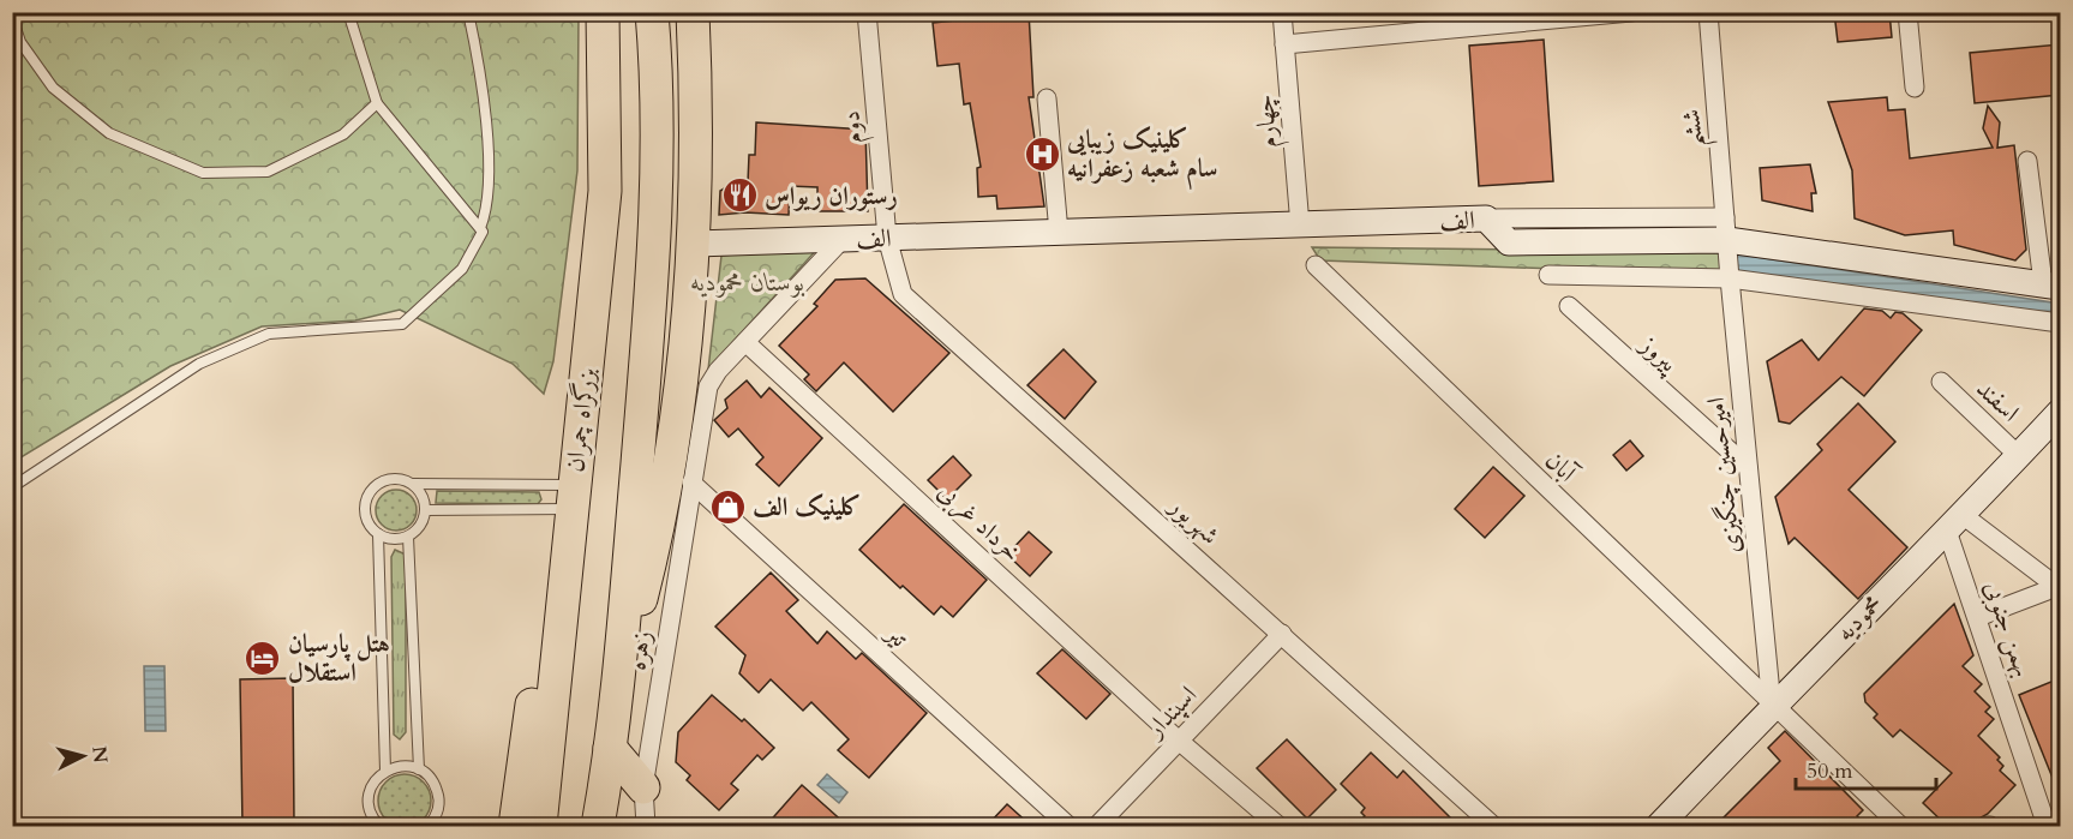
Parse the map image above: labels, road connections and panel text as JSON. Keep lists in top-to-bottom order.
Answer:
{
  "streets": {
    "highway": ["بزرگراه چمران"],
    "main road": ["الف", "محمودیه"],
    "street": [
      "چهارم",
      "دوم",
      "ششم",
      "پیروز",
      "اسفند",
      "آبان",
      "امیرحسین چنگیزی",
      "شهریور",
      "خرداد غربی",
      "بهمن جنوبی",
      "تیر",
      "زهره",
      "اسپندار"
    ]
  },
  "crossings": [
    ["چهارم", "الف"],
    ["دوم", "الف"],
    ["دوم", "شهریور"],
    ["ششم", "الف"],
    ["ششم", "امیرحسین چنگیزی"],
    ["الف", "امیرحسین چنگیزی"],
    ["الف", "شهریور"],
    ["الف", "خرداد غربی"],
    ["الف", "تیر"],
    ["الف", "زهره"],
    ["پیروز", "امیرحسین چنگیزی"],
    ["اسفند", "محمودیه"],
    ["آبان", "امیرحسین چنگیزی"],
    ["آبان", "محمودیه"],
    ["امیرحسین چنگیزی", "محمودیه"],
    ["شهریور", "اسپندار"],
    ["خرداد غربی", "اسپندار"],
    ["محمودیه", "بهمن جنوبی"],
    ["تیر", "زهره"]
  ],
  "parks": ["بوستان محمودیه"],
  "places": {
    "hospital": ["کلینیک زیبایی سام شعبه زعفرانیه"],
    "restaurant": ["رستوران ریواس"],
    "shop": ["کلینیک الف"],
    "hotel": ["هتل پارسیان استقلال"]
  },
  "scale_bar": "50 m",
  "north": "right"
}
